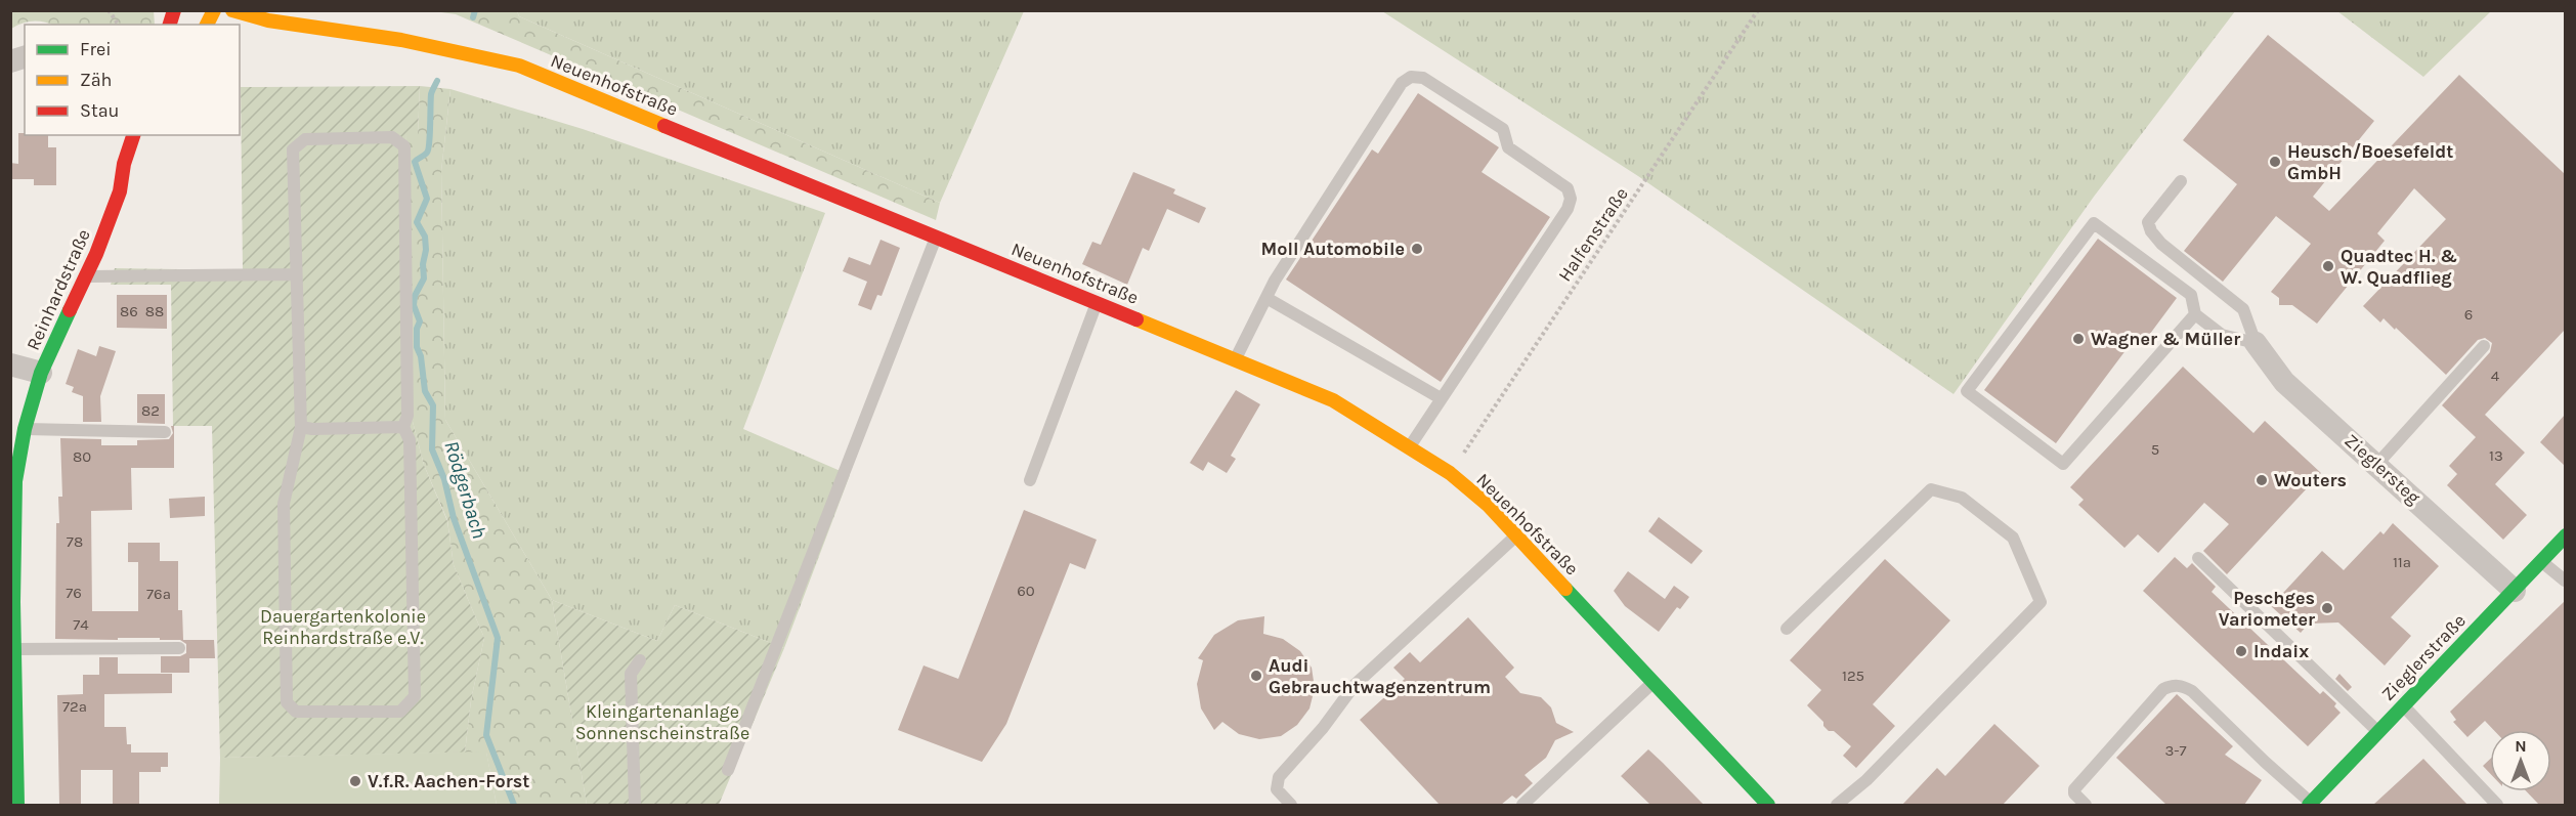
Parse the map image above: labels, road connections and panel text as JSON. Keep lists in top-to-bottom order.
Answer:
{
  "streets": {
    "street": [
      "Neuenhofstraße",
      "Reinhardstraße",
      "Zieglersteg",
      "Zieglerstraße"
    ],
    "path": ["Halfenstraße"]
  },
  "crossings": [
    ["Neuenhofstraße", "Halfenstraße"],
    ["Zieglersteg", "Zieglerstraße"]
  ],
  "water": ["Rödgerbach"],
  "parks": ["Dauergartenkolonie Reinhardstraße e.V.", "Kleingartenanlage Sonnenscheinstraße"],
  "places": [
    "Heusch/Boesefeldt GmbH",
    "Moll Automobile",
    "Quadtec H. & W. Quadflieg",
    "Wagner & Müller",
    "Wouters",
    "Peschges Variometer",
    "Indaix",
    "Audi Gebrauchtwagenzentrum",
    "V.f.R. Aachen-Forst"
  ],
  "house_numbers": [
    "86",
    "88",
    "6",
    "4",
    "82",
    "5",
    "13",
    "80",
    "78",
    "11a",
    "60",
    "76",
    "76a",
    "74",
    "125",
    "72a",
    "3-7"
  ],
  "legend": ["Frei", "Zäh", "Stau"],
  "north": "top"
}
